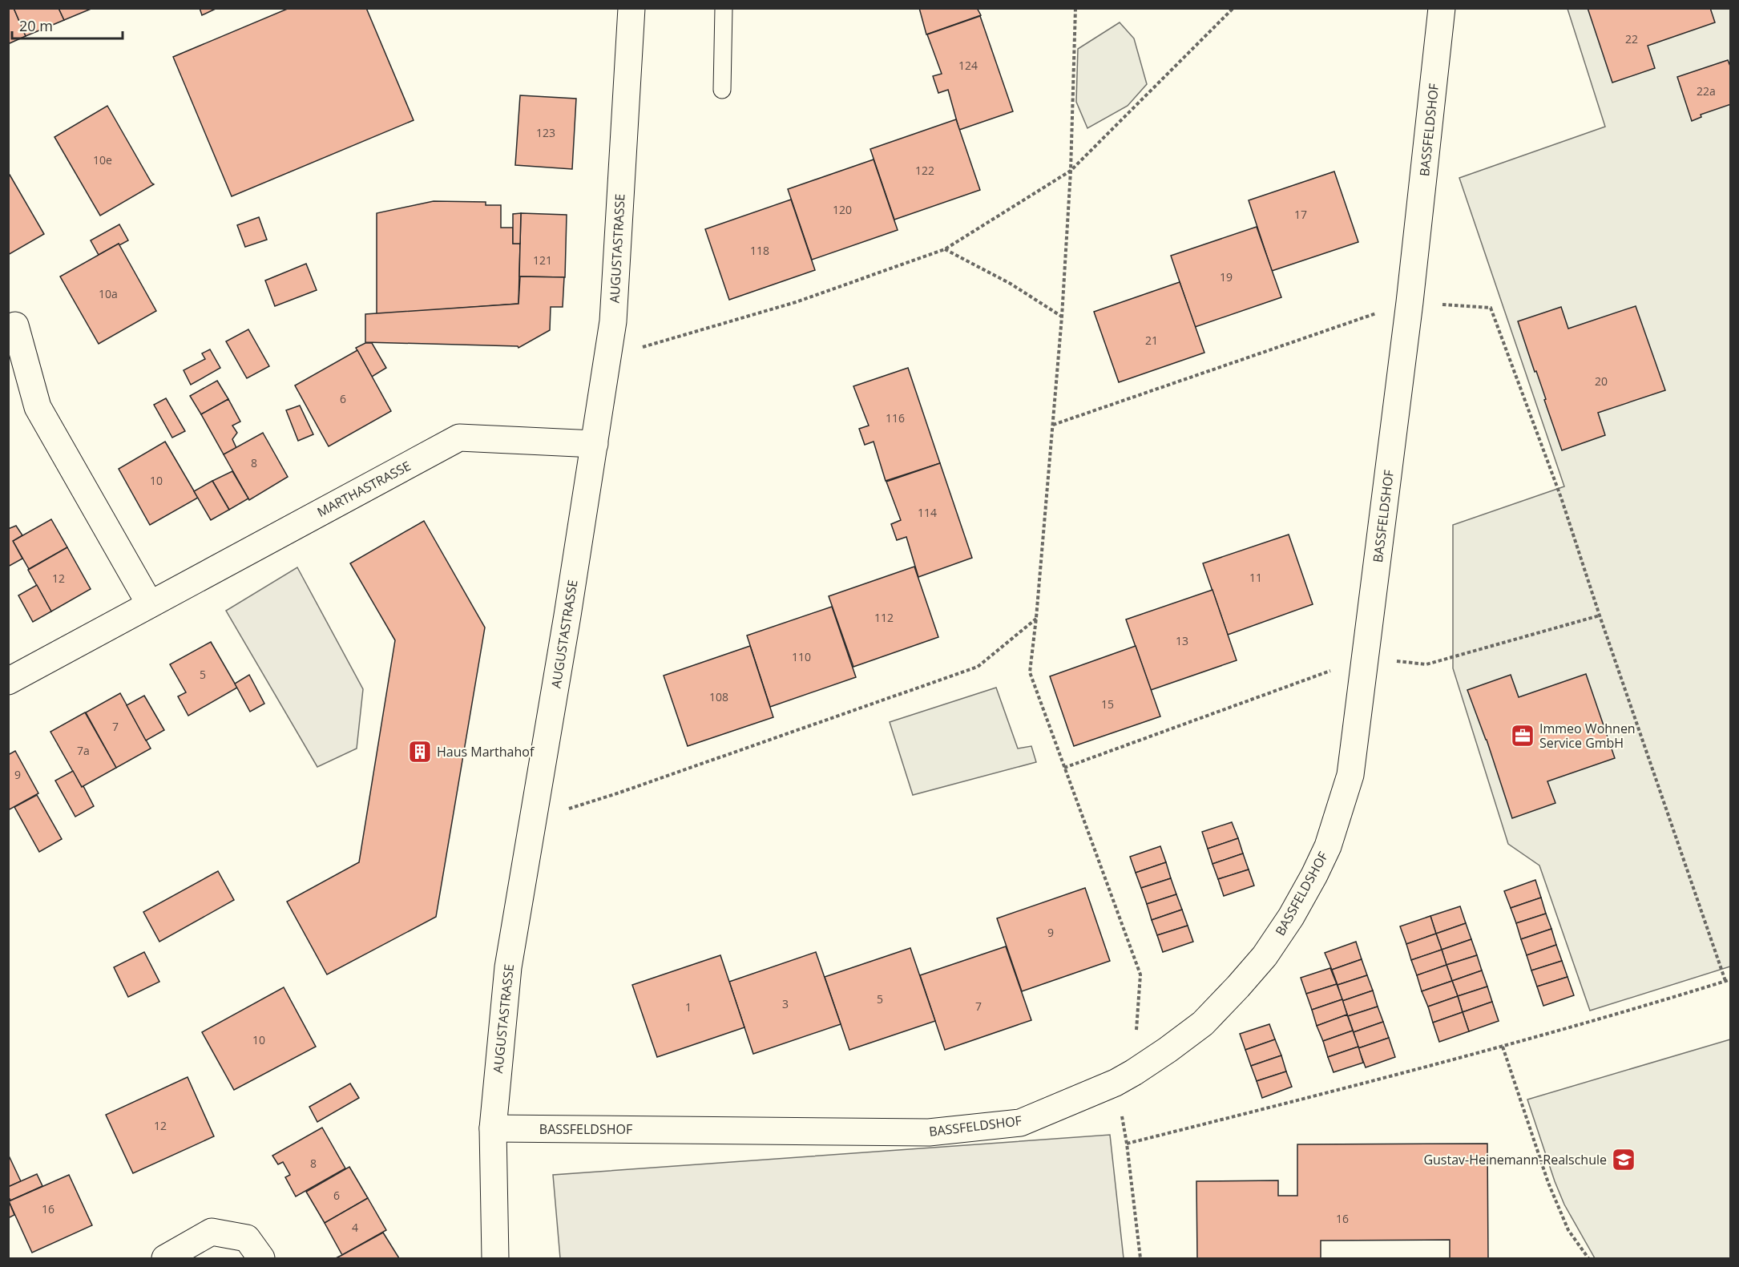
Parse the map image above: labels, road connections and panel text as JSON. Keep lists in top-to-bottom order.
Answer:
{
  "streets": {
    "street": ["BASSFELDSHOF", "AUGUSTASTRASSE", "MARTHASTRASSE"]
  },
  "crossings": [
    ["BASSFELDSHOF", "AUGUSTASTRASSE"],
    ["AUGUSTASTRASSE", "MARTHASTRASSE"]
  ],
  "places": {
    "office": ["Immeo Wohnen Service GmbH"],
    "building": ["Haus Marthahof"],
    "school or university": ["Gustav-Heinemann-Realschule"]
  },
  "house_numbers": [
    "22",
    "124",
    "22a",
    "123",
    "10e",
    "122",
    "120",
    "17",
    "118",
    "121",
    "19",
    "10a",
    "21",
    "20",
    "6",
    "116",
    "8",
    "10",
    "114",
    "11",
    "12",
    "112",
    "13",
    "110",
    "5",
    "108",
    "15",
    "7",
    "7a",
    "9",
    "9",
    "5",
    "3",
    "7",
    "1",
    "10",
    "12",
    "8",
    "6",
    "16",
    "16",
    "4"
  ],
  "scale_bar": "20 m"
}
